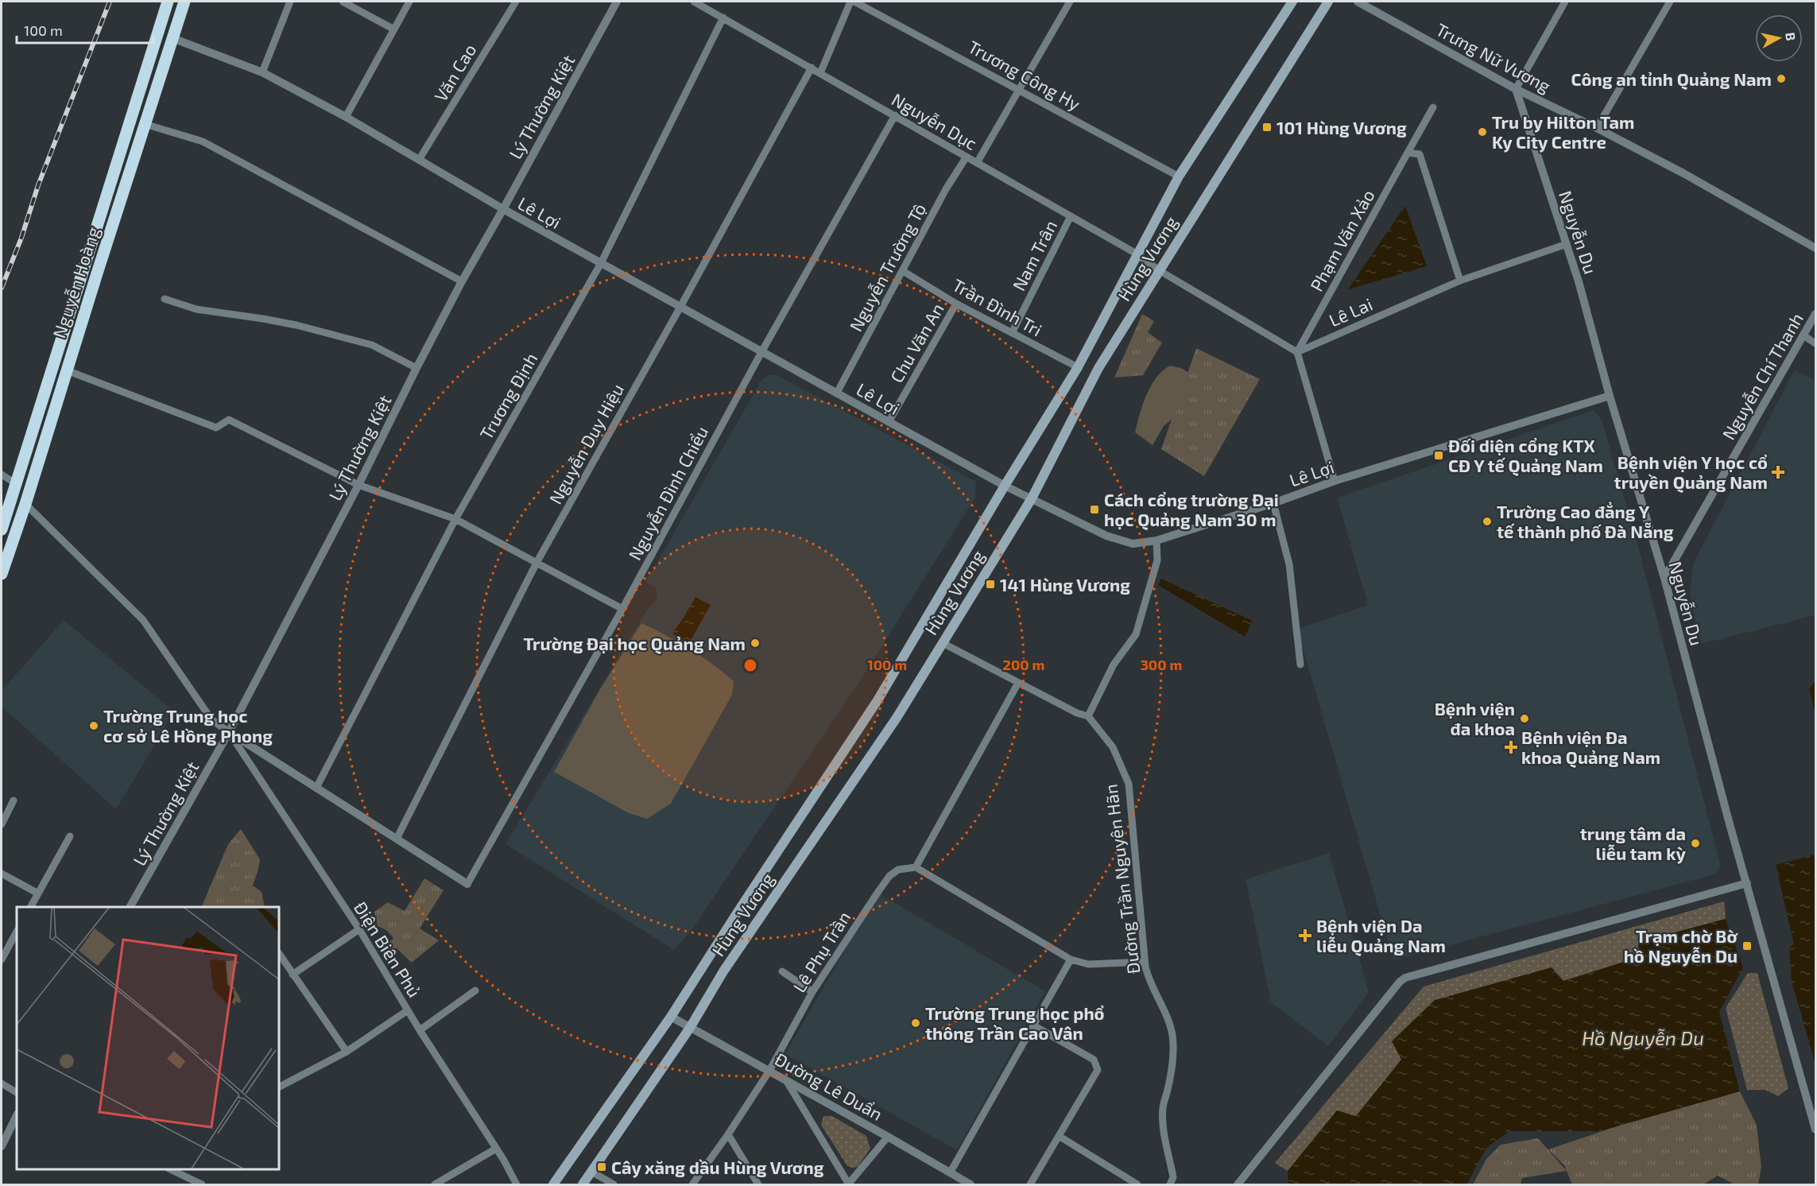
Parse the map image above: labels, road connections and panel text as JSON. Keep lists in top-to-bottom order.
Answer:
{
  "streets": {
    "highway": ["Nguyễn Hoàng"],
    "main road": ["Hùng Vương"],
    "street": [
      "Trưng Nữ Vương",
      "Văn Cao",
      "Trương Công Hy",
      "Lý Thường Kiệt",
      "Nguyễn Dục",
      "Lê Lợi",
      "Nguyễn Du",
      "Phạm Văn Xảo",
      "Nam Trân",
      "Nguyễn Trường Tộ",
      "Trần Đình Tri",
      "Lê Lai",
      "Chu Văn An",
      "Nguyễn Chí Thanh",
      "Trương Định",
      "Nguyễn Duy Hiệu",
      "Nguyễn Đình Chiểu",
      "Đường Trần Nguyên Hãn",
      "Điện Biên Phủ",
      "Lê Phụ Trần",
      "Đường Lê Duẩn"
    ]
  },
  "crossings": [
    ["Trưng Nữ Vương", "Nguyễn Du"],
    ["Văn Cao", "Lê Lợi"],
    ["Trương Công Hy", "Hùng Vương"],
    ["Lý Thường Kiệt", "Lê Lợi"],
    ["Lý Thường Kiệt", "Điện Biên Phủ"],
    ["Nguyễn Dục", "Nam Trân"],
    ["Nguyễn Dục", "Hùng Vương"],
    ["Nguyễn Dục", "Nguyễn Trường Tộ"],
    ["Nguyễn Dục", "Trương Định"],
    ["Nguyễn Dục", "Nguyễn Duy Hiệu"],
    ["Nguyễn Dục", "Nguyễn Đình Chiểu"],
    ["Lê Lợi", "Nguyễn Du"],
    ["Lê Lợi", "Hùng Vương"],
    ["Lê Lợi", "Nguyễn Trường Tộ"],
    ["Lê Lợi", "Nguyễn Hoàng"],
    ["Lê Lợi", "Chu Văn An"],
    ["Lê Lợi", "Trương Định"],
    ["Lê Lợi", "Nguyễn Duy Hiệu"],
    ["Lê Lợi", "Nguyễn Đình Chiểu"],
    ["Nguyễn Du", "Lê Lai"],
    ["Nguyễn Du", "Nguyễn Chí Thanh"],
    ["Phạm Văn Xảo", "Lê Lai"],
    ["Nam Trân", "Trần Đình Tri"],
    ["Hùng Vương", "Trần Đình Tri"],
    ["Hùng Vương", "Đường Lê Duẩn"],
    ["Nguyễn Trường Tộ", "Trần Đình Tri"],
    ["Nguyễn Hoàng", "Điện Biên Phủ"],
    ["Trần Đình Tri", "Chu Văn An"],
    ["Lê Phụ Trần", "Đường Lê Duẩn"]
  ],
  "water": ["Hồ Nguyễn Du"],
  "places": {
    "other": [
      "Công an tỉnh Quảng Nam",
      "Tru by Hilton Tam Ky City Centre",
      "Trường Cao đẳng Y tế thành phố Đà Nẵng",
      "Trường Đại học Quảng Nam",
      "Bệnh viện đa khoa",
      "Trường Trung học cơ sở Lê Hồng Phong",
      "trung tâm da liễu tam kỳ",
      "Trường Trung học phổ thông Trần Cao Vân"
    ],
    "transit": [
      "101 Hùng Vương",
      "Đối diện cổng KTX CĐ Y tế Quảng Nam",
      "Cách cổng trường Đại học Quảng Nam 30 m",
      "141 Hùng Vương",
      "Trạm chờ Bờ hồ Nguyễn Du",
      "Cây xăng dầu Hùng Vương"
    ],
    "health": ["Bệnh viện Y học cổ truyền Quảng Nam", "Bệnh viện Đa khoa Quảng Nam", "Bệnh viện Da liễu Quảng Nam"]
  },
  "scale_bar": "100 m",
  "north": "right",
  "rings": ["100 m", "200 m", "300 m"]
}
